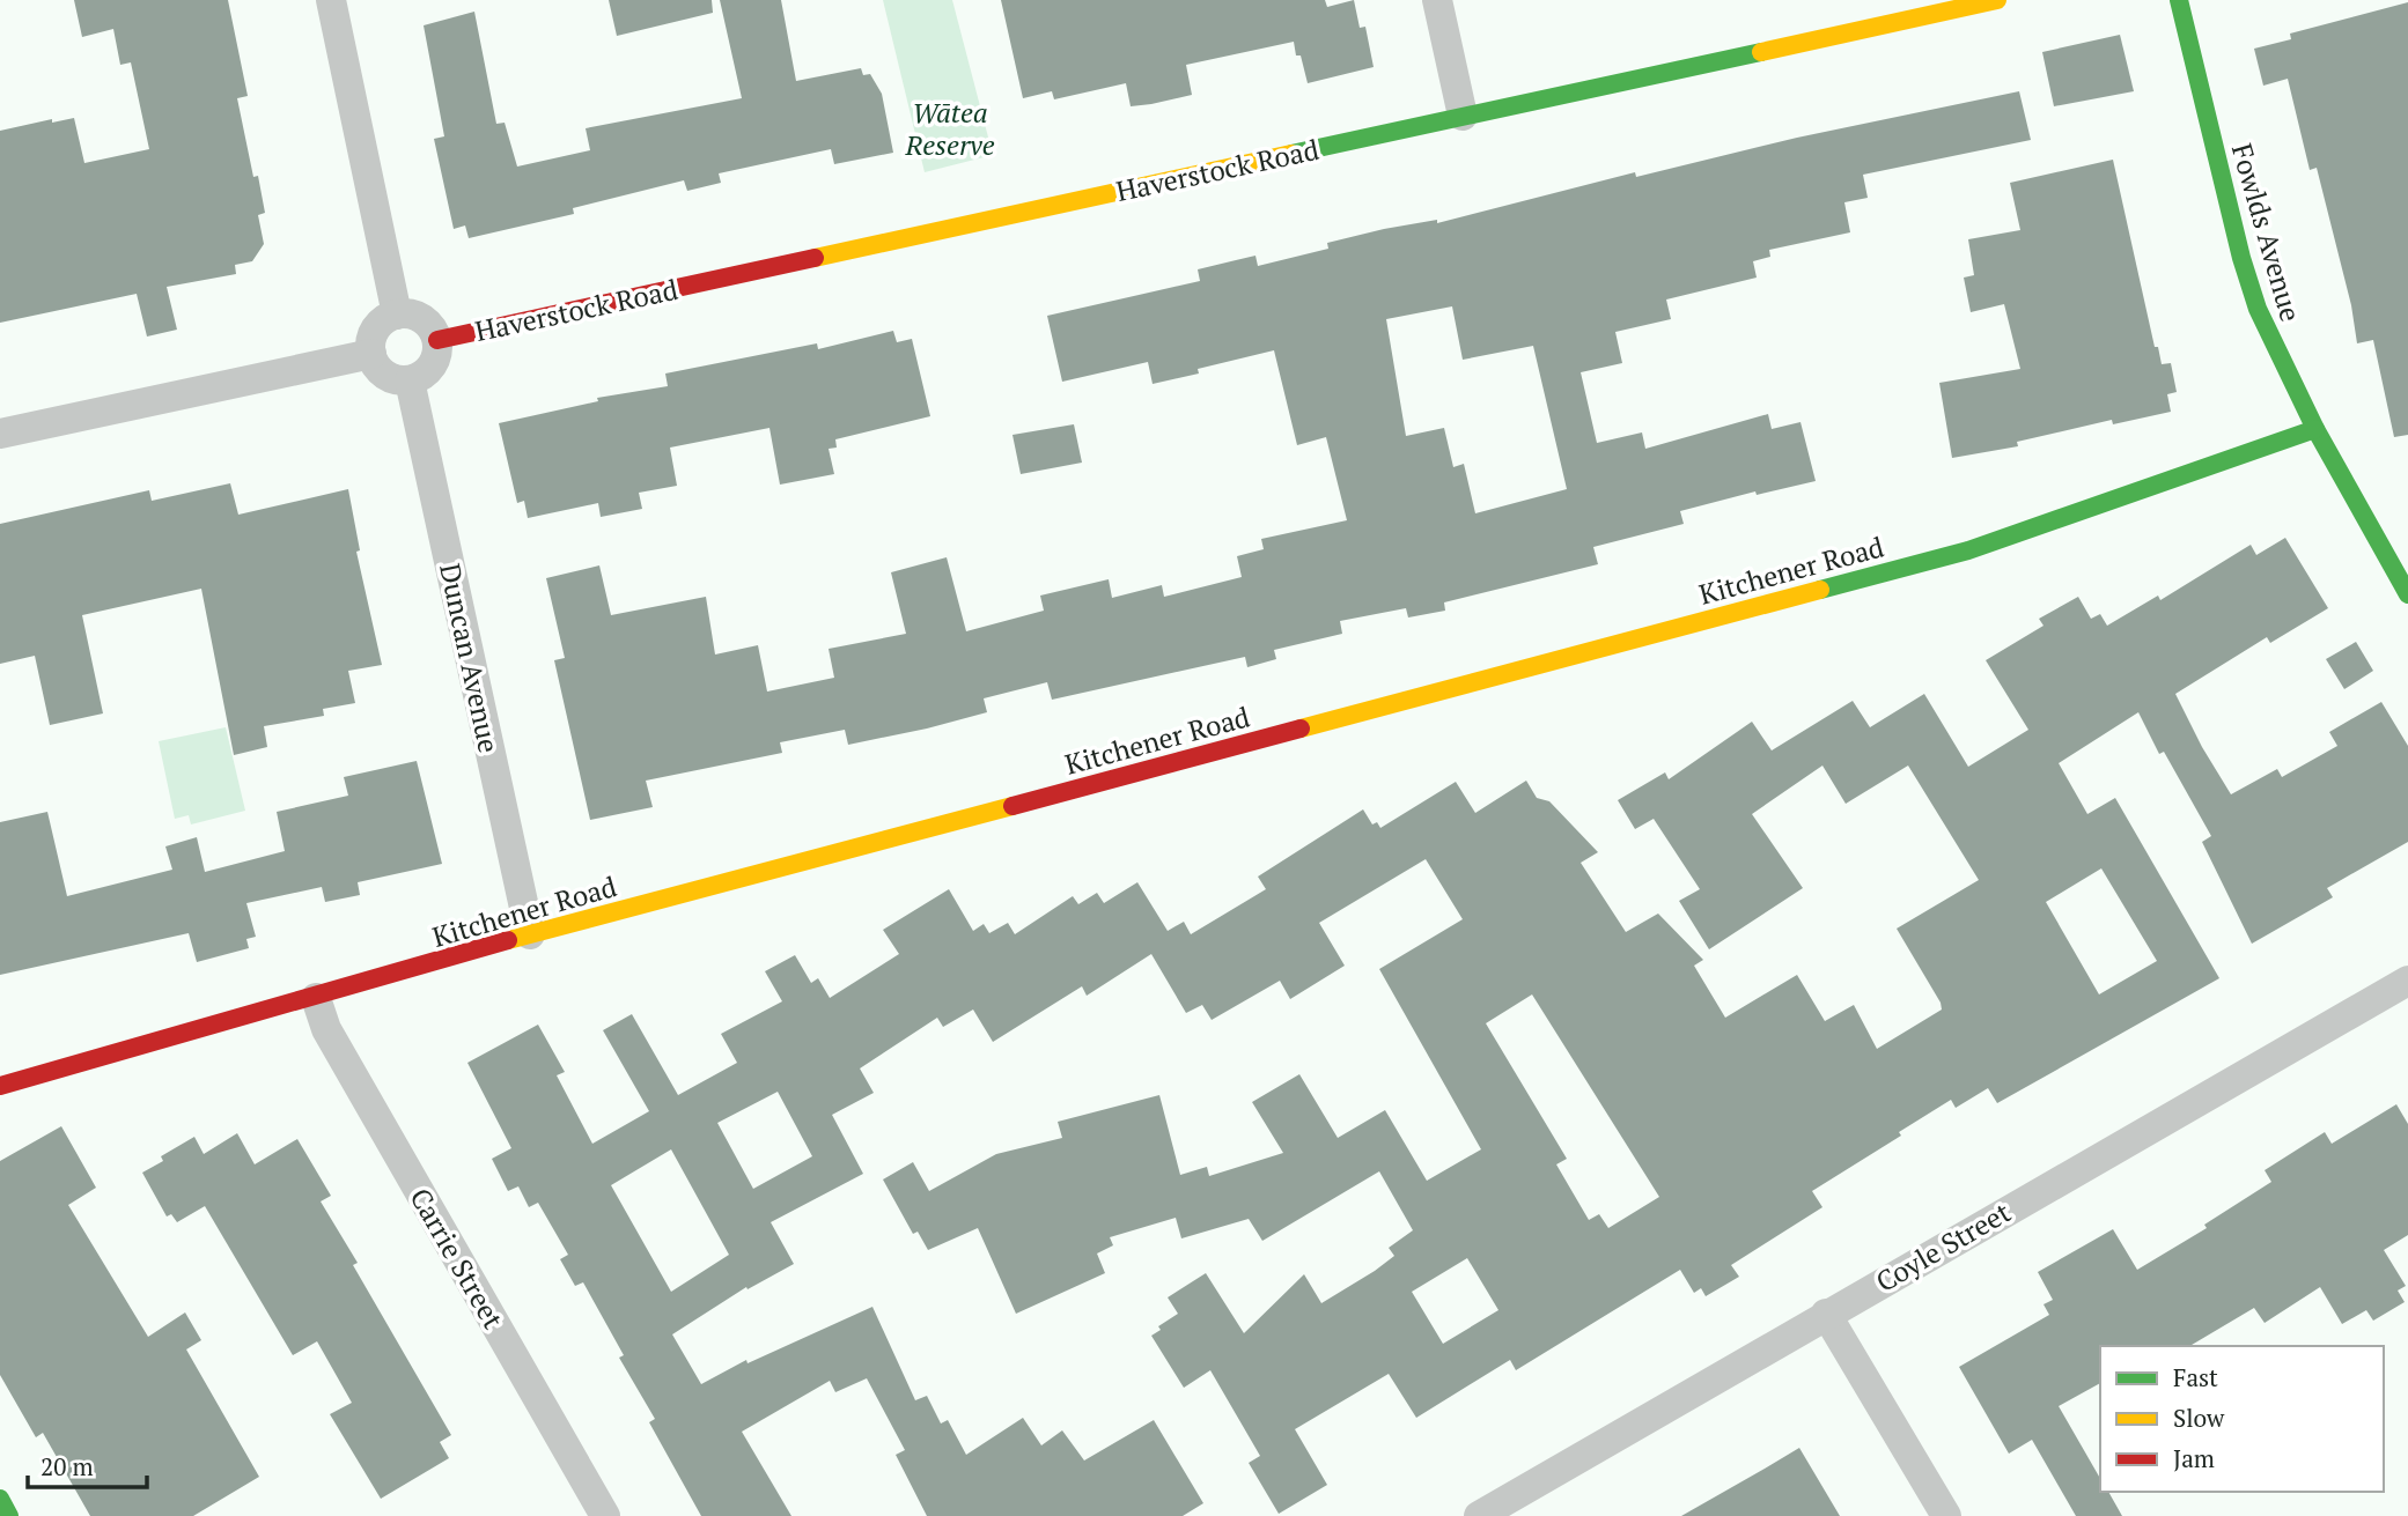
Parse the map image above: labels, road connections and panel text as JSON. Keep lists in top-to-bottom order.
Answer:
{
  "streets": {
    "street": [
      "Haverstock Road",
      "Fowlds Avenue",
      "Kitchener Road",
      "Duncan Avenue",
      "Coyle Street",
      "Carrie Street"
    ]
  },
  "crossings": [
    ["Haverstock Road", "Duncan Avenue"],
    ["Fowlds Avenue", "Kitchener Road"],
    ["Kitchener Road", "Duncan Avenue"],
    ["Kitchener Road", "Carrie Street"]
  ],
  "parks": ["Wātea Reserve"],
  "legend": ["Fast", "Slow", "Jam"],
  "scale_bar": "20 m"
}
